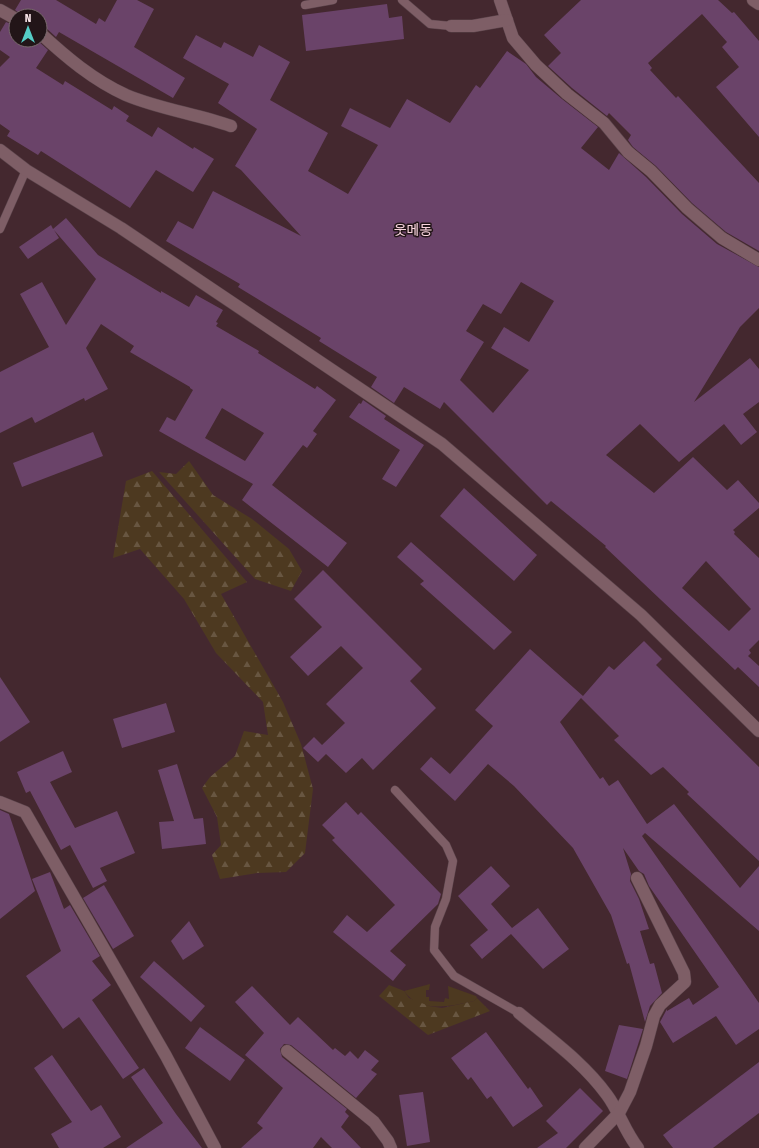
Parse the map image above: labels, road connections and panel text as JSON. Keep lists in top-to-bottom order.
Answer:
{
  "districts": ["웃메동"],
  "north": "top"
}
